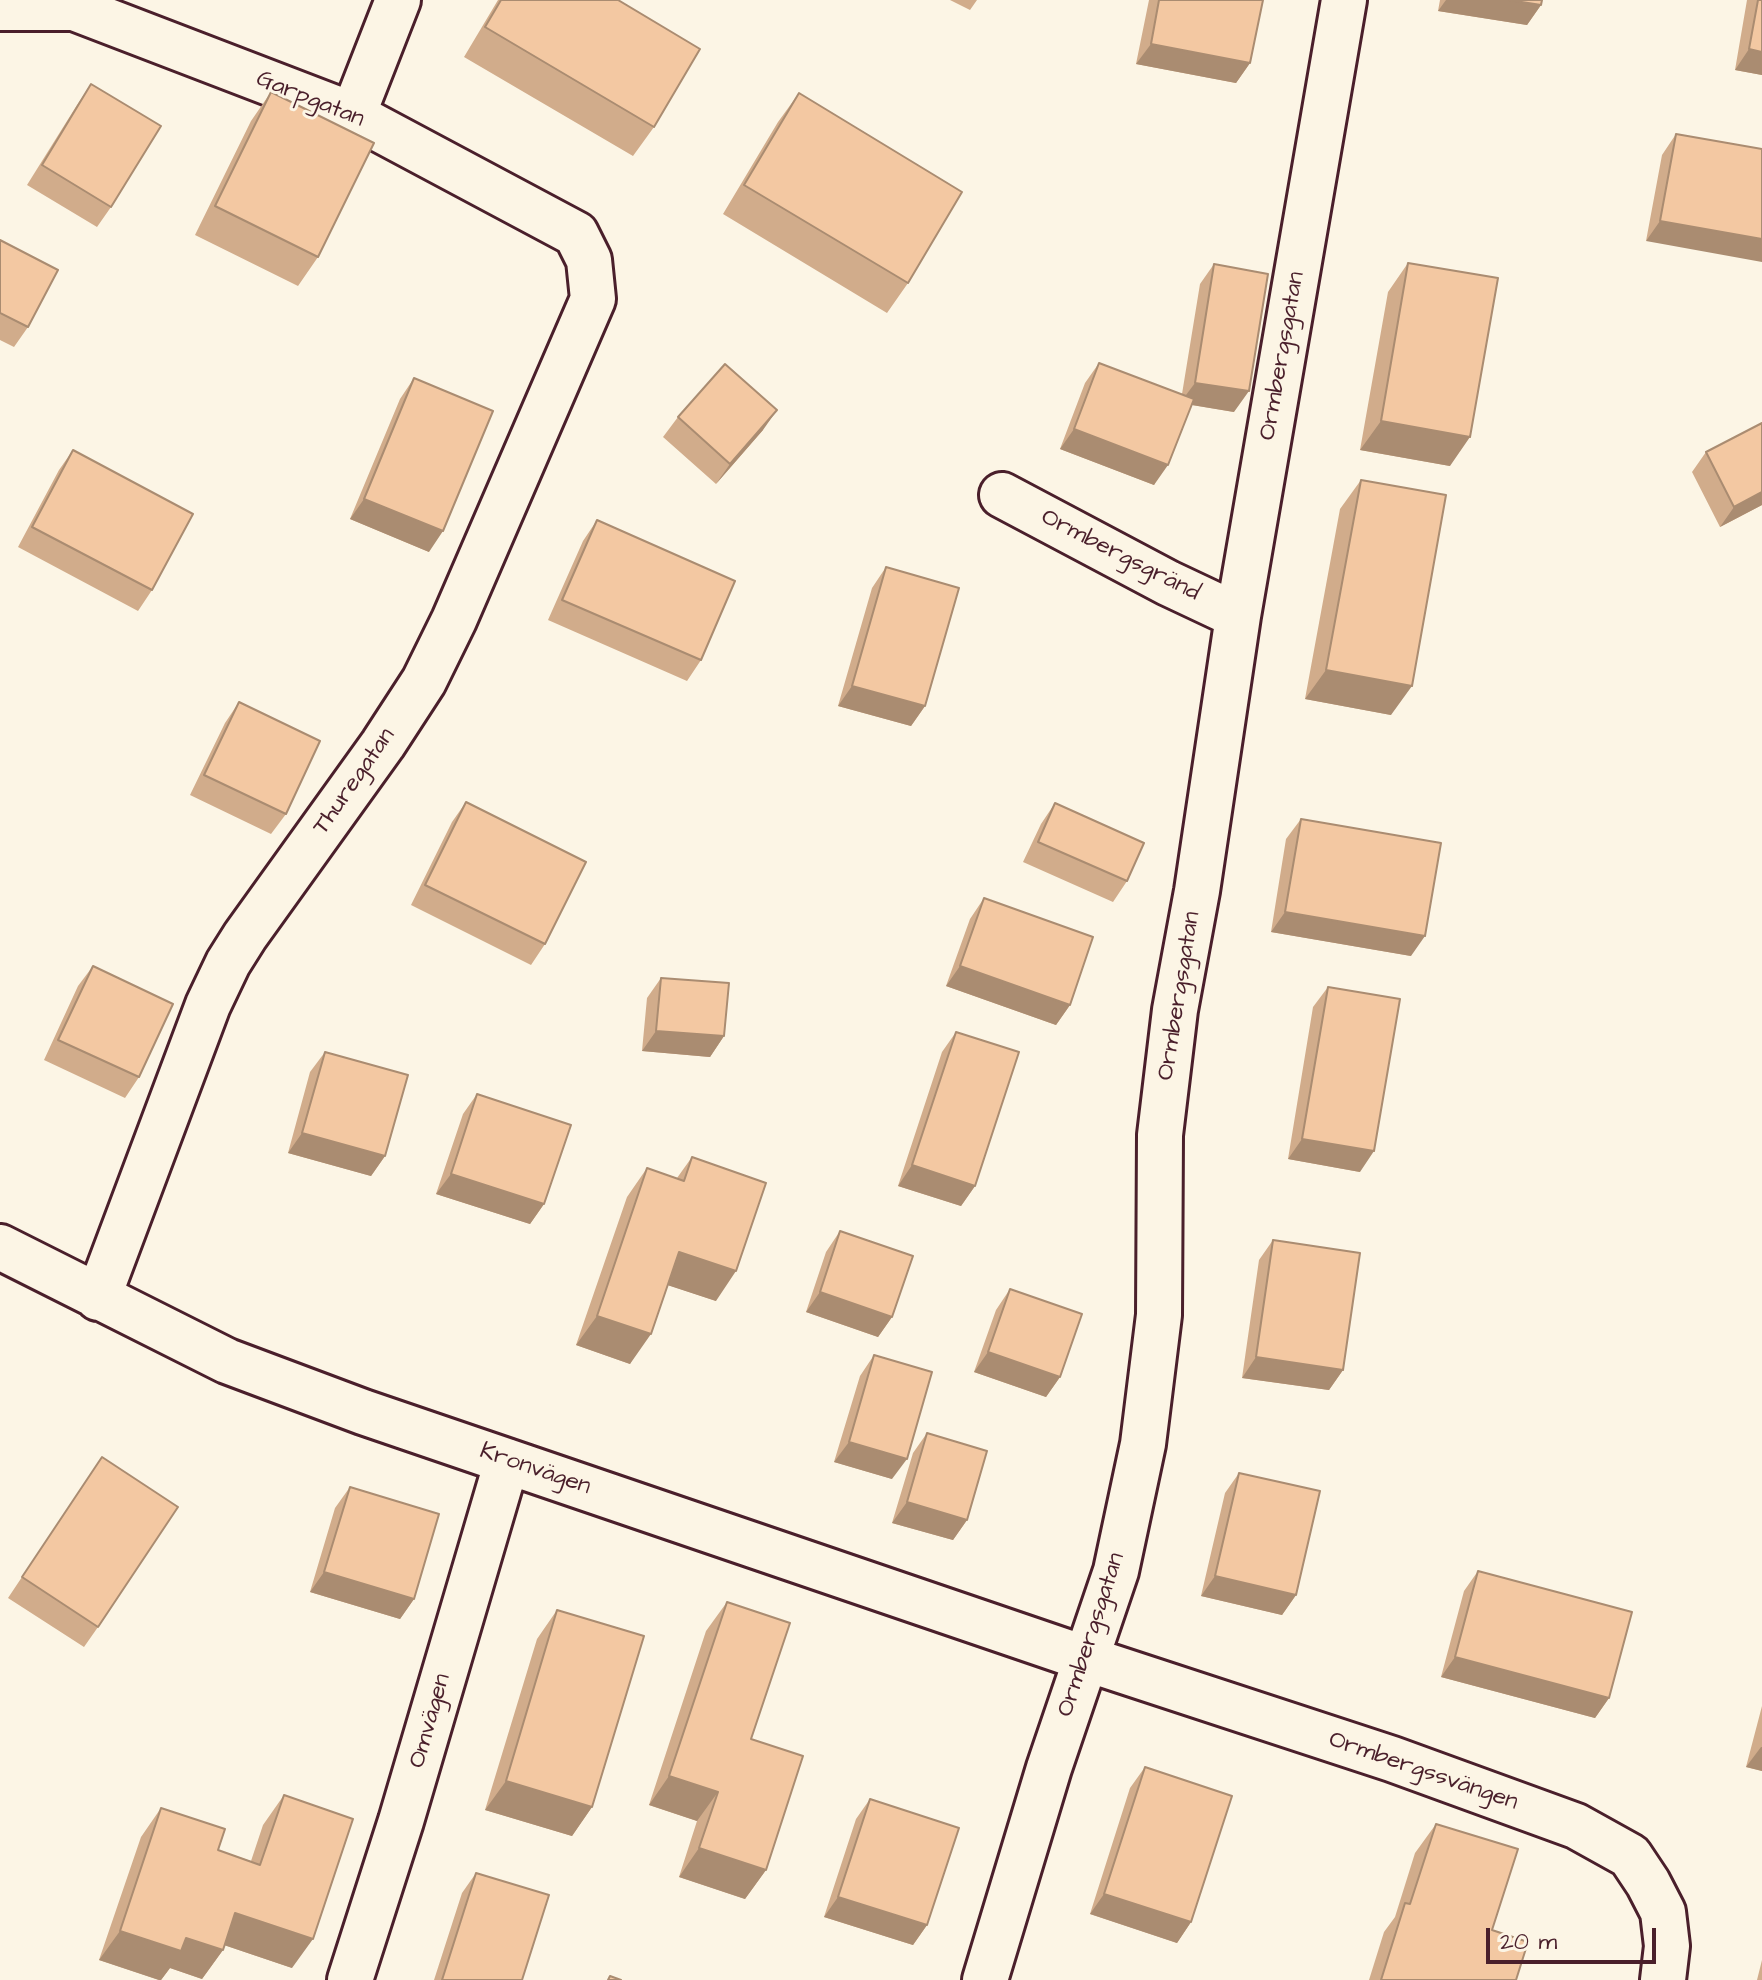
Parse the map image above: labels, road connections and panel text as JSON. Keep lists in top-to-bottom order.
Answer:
{
  "streets": {
    "street": [
      "Garpgatan",
      "Ormbergsgatan",
      "Ormbergsgränd",
      "Thuregatan",
      "Kronvägen",
      "Omvägen",
      "Ormbergssvängen"
    ]
  },
  "crossings": [
    ["Garpgatan", "Thuregatan"],
    ["Ormbergsgatan", "Ormbergsgränd"],
    ["Ormbergsgatan", "Kronvägen"],
    ["Ormbergsgatan", "Ormbergssvängen"],
    ["Thuregatan", "Kronvägen"],
    ["Kronvägen", "Omvägen"],
    ["Kronvägen", "Ormbergssvängen"]
  ],
  "scale_bar": "20 m"
}
